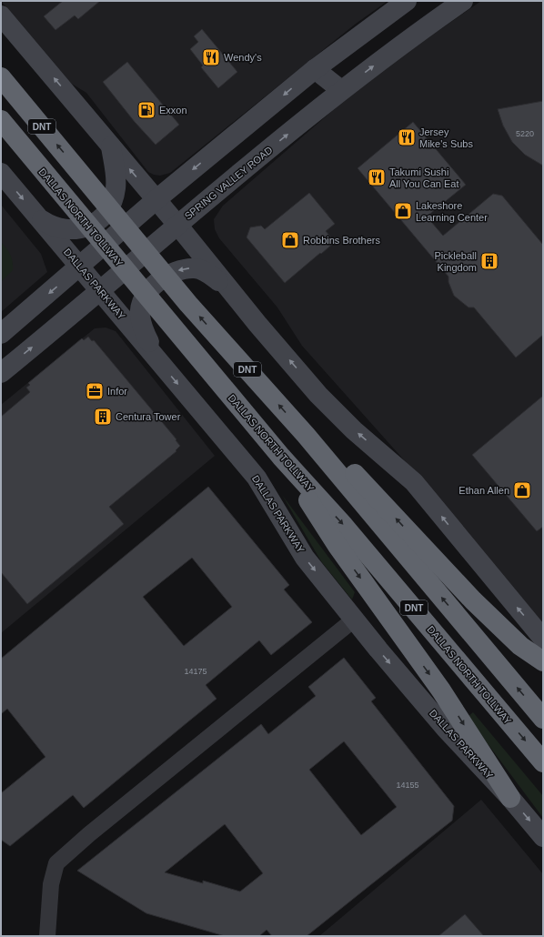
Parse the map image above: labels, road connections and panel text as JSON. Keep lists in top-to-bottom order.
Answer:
{
  "streets": {
    "highway": ["DNT", "DALLAS NORTH TOLLWAY"],
    "main road": ["SPRING VALLEY ROAD", "DALLAS PARKWAY"]
  },
  "crossings": [
    ["SPRING VALLEY ROAD", "DALLAS PARKWAY"]
  ],
  "places": {
    "restaurant": ["Wendy's", "Jersey Mike's Subs", "Takumi Sushi All You Can Eat"],
    "fuel station": ["Exxon"],
    "shop": ["Lakeshore Learning Center", "Robbins Brothers", "Ethan Allen"],
    "building": ["Pickleball Kingdom", "Centura Tower"],
    "office": ["Infor"]
  },
  "house_numbers": ["5220", "14175", "14155"]
}
